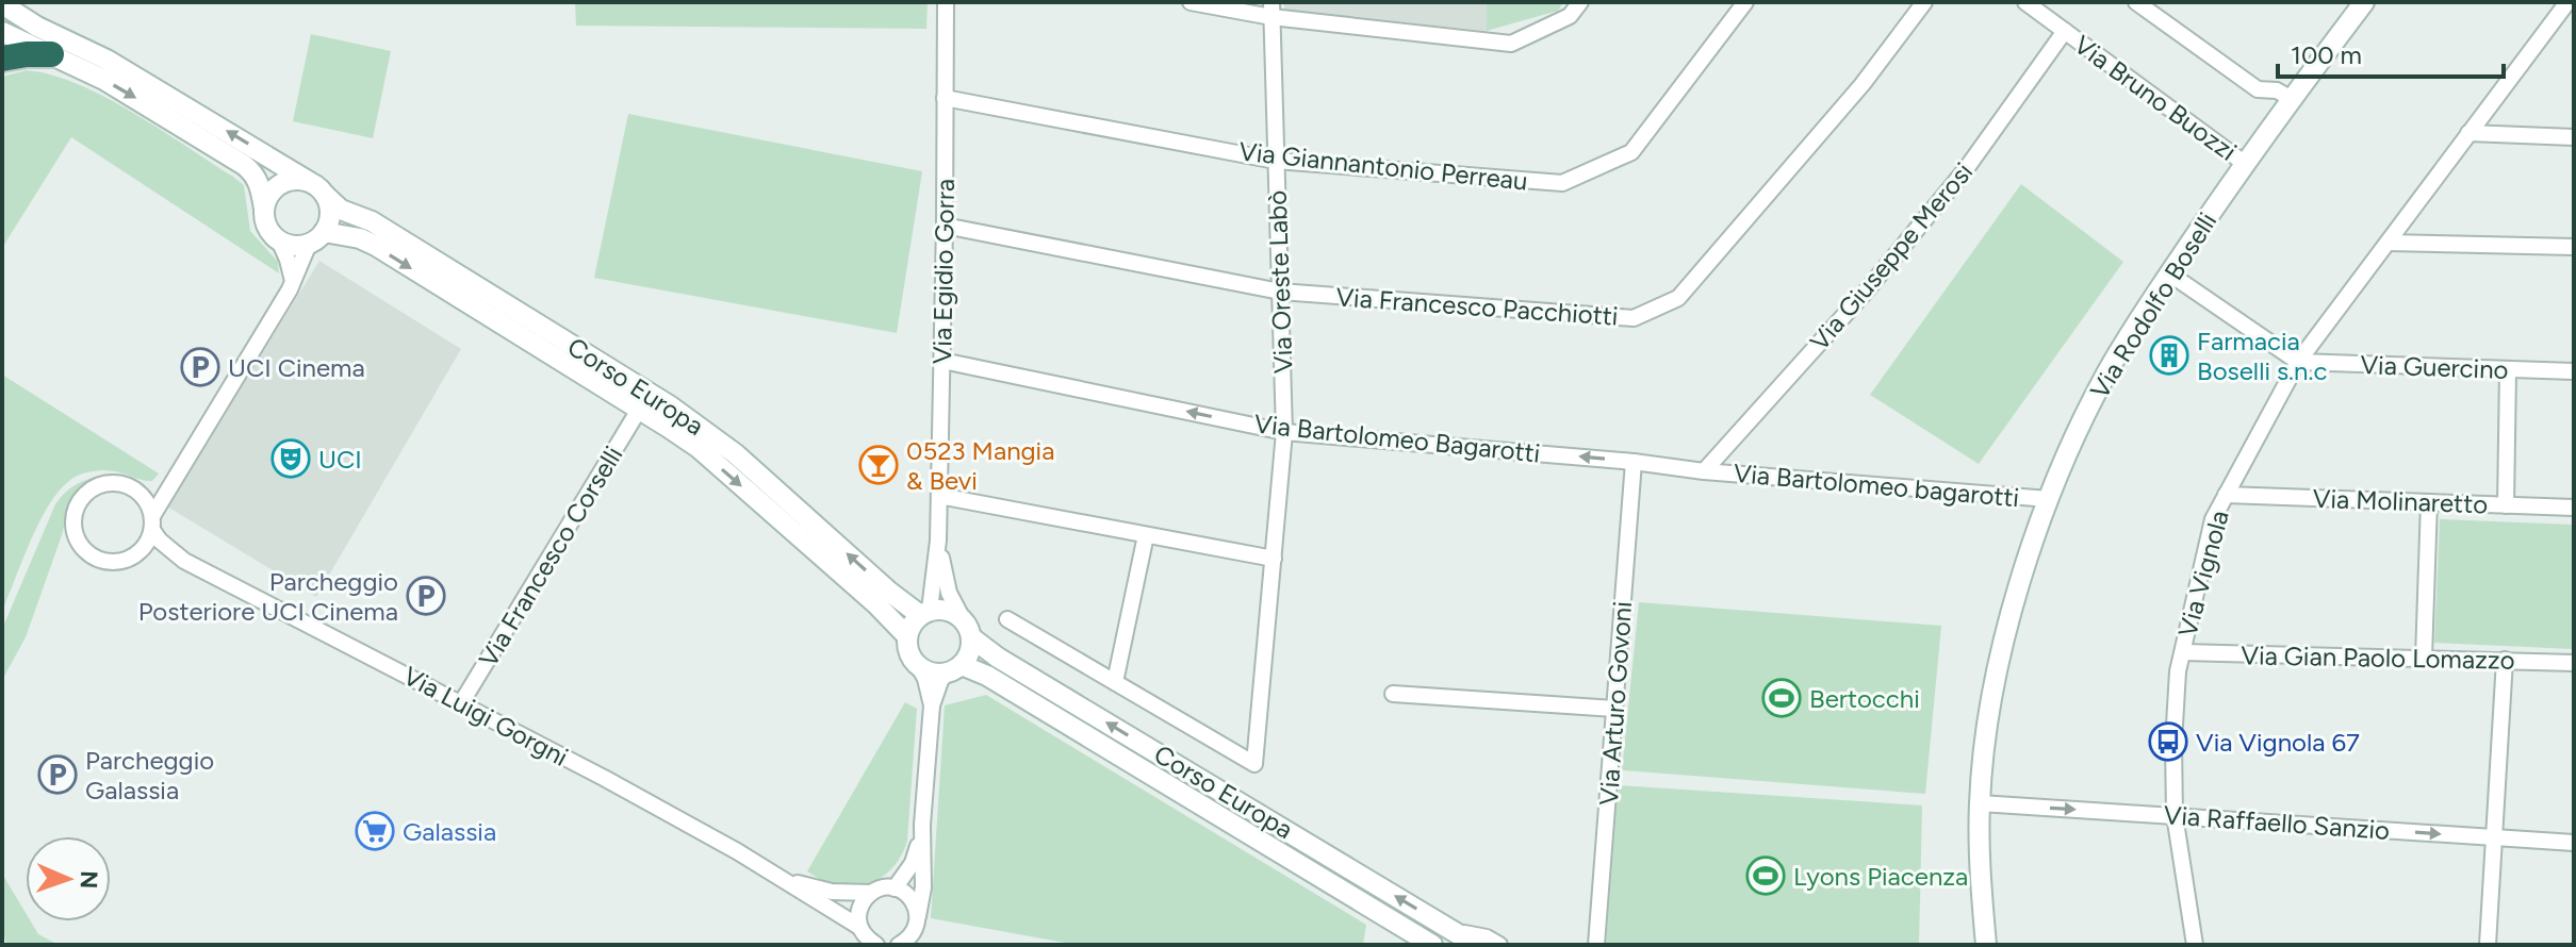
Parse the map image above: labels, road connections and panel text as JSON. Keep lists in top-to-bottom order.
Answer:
{
  "streets": {
    "main road": ["Via Rodolfo Boselli", "Corso Europa"],
    "street": [
      "Via Bruno Buozzi",
      "Via Giannantonio Perreau",
      "Via Giuseppe Merosi",
      "Via Egidio Gorra",
      "Via Oreste Labò",
      "Via Francesco Pacchiotti",
      "Via Guercino",
      "Via Bartolomeo Bagarotti",
      "Via Bartolomeo bagarotti",
      "Via Molinaretto",
      "Via Francesco Corselli",
      "Via Vignola",
      "Via Gian Paolo Lomazzo",
      "Via Arturo Govoni",
      "Via Luigi Gorgni",
      "Via Raffaello Sanzio"
    ]
  },
  "crossings": [
    ["Via Bruno Buozzi", "Via Giuseppe Merosi"],
    ["Via Bruno Buozzi", "Via Rodolfo Boselli"],
    ["Via Giannantonio Perreau", "Via Egidio Gorra"],
    ["Via Giannantonio Perreau", "Via Oreste Labò"],
    ["Via Giuseppe Merosi", "Via Bartolomeo Bagarotti"],
    ["Via Giuseppe Merosi", "Via Bartolomeo bagarotti"],
    ["Via Egidio Gorra", "Via Francesco Pacchiotti"],
    ["Via Egidio Gorra", "Corso Europa"],
    ["Via Egidio Gorra", "Via Bartolomeo Bagarotti"],
    ["Via Oreste Labò", "Via Francesco Pacchiotti"],
    ["Via Oreste Labò", "Via Bartolomeo Bagarotti"],
    ["Via Rodolfo Boselli", "Via Bartolomeo bagarotti"],
    ["Via Rodolfo Boselli", "Via Raffaello Sanzio"],
    ["Via Guercino", "Via Vignola"],
    ["Corso Europa", "Via Francesco Corselli"],
    ["Via Bartolomeo Bagarotti", "Via Bartolomeo bagarotti"],
    ["Via Bartolomeo Bagarotti", "Via Arturo Govoni"],
    ["Via Molinaretto", "Via Vignola"],
    ["Via Francesco Corselli", "Via Luigi Gorgni"],
    ["Via Vignola", "Via Gian Paolo Lomazzo"],
    ["Via Vignola", "Via Raffaello Sanzio"]
  ],
  "one_way": ["Via Raffaello Sanzio"],
  "places": {
    "building": ["Farmacia Boselli s.n.c"],
    "parking": ["UCI Cinema", "Parcheggio Posteriore UCI Cinema", "Parcheggio Galassia"],
    "theatre": ["UCI"],
    "bar": ["0523 Mangia & Bevi"],
    "sports": ["Bertocchi", "Lyons Piacenza"],
    "bus stop": ["Via Vignola 67"],
    "supermarket": ["Galassia"]
  },
  "scale_bar": "100 m",
  "north": "right"
}
